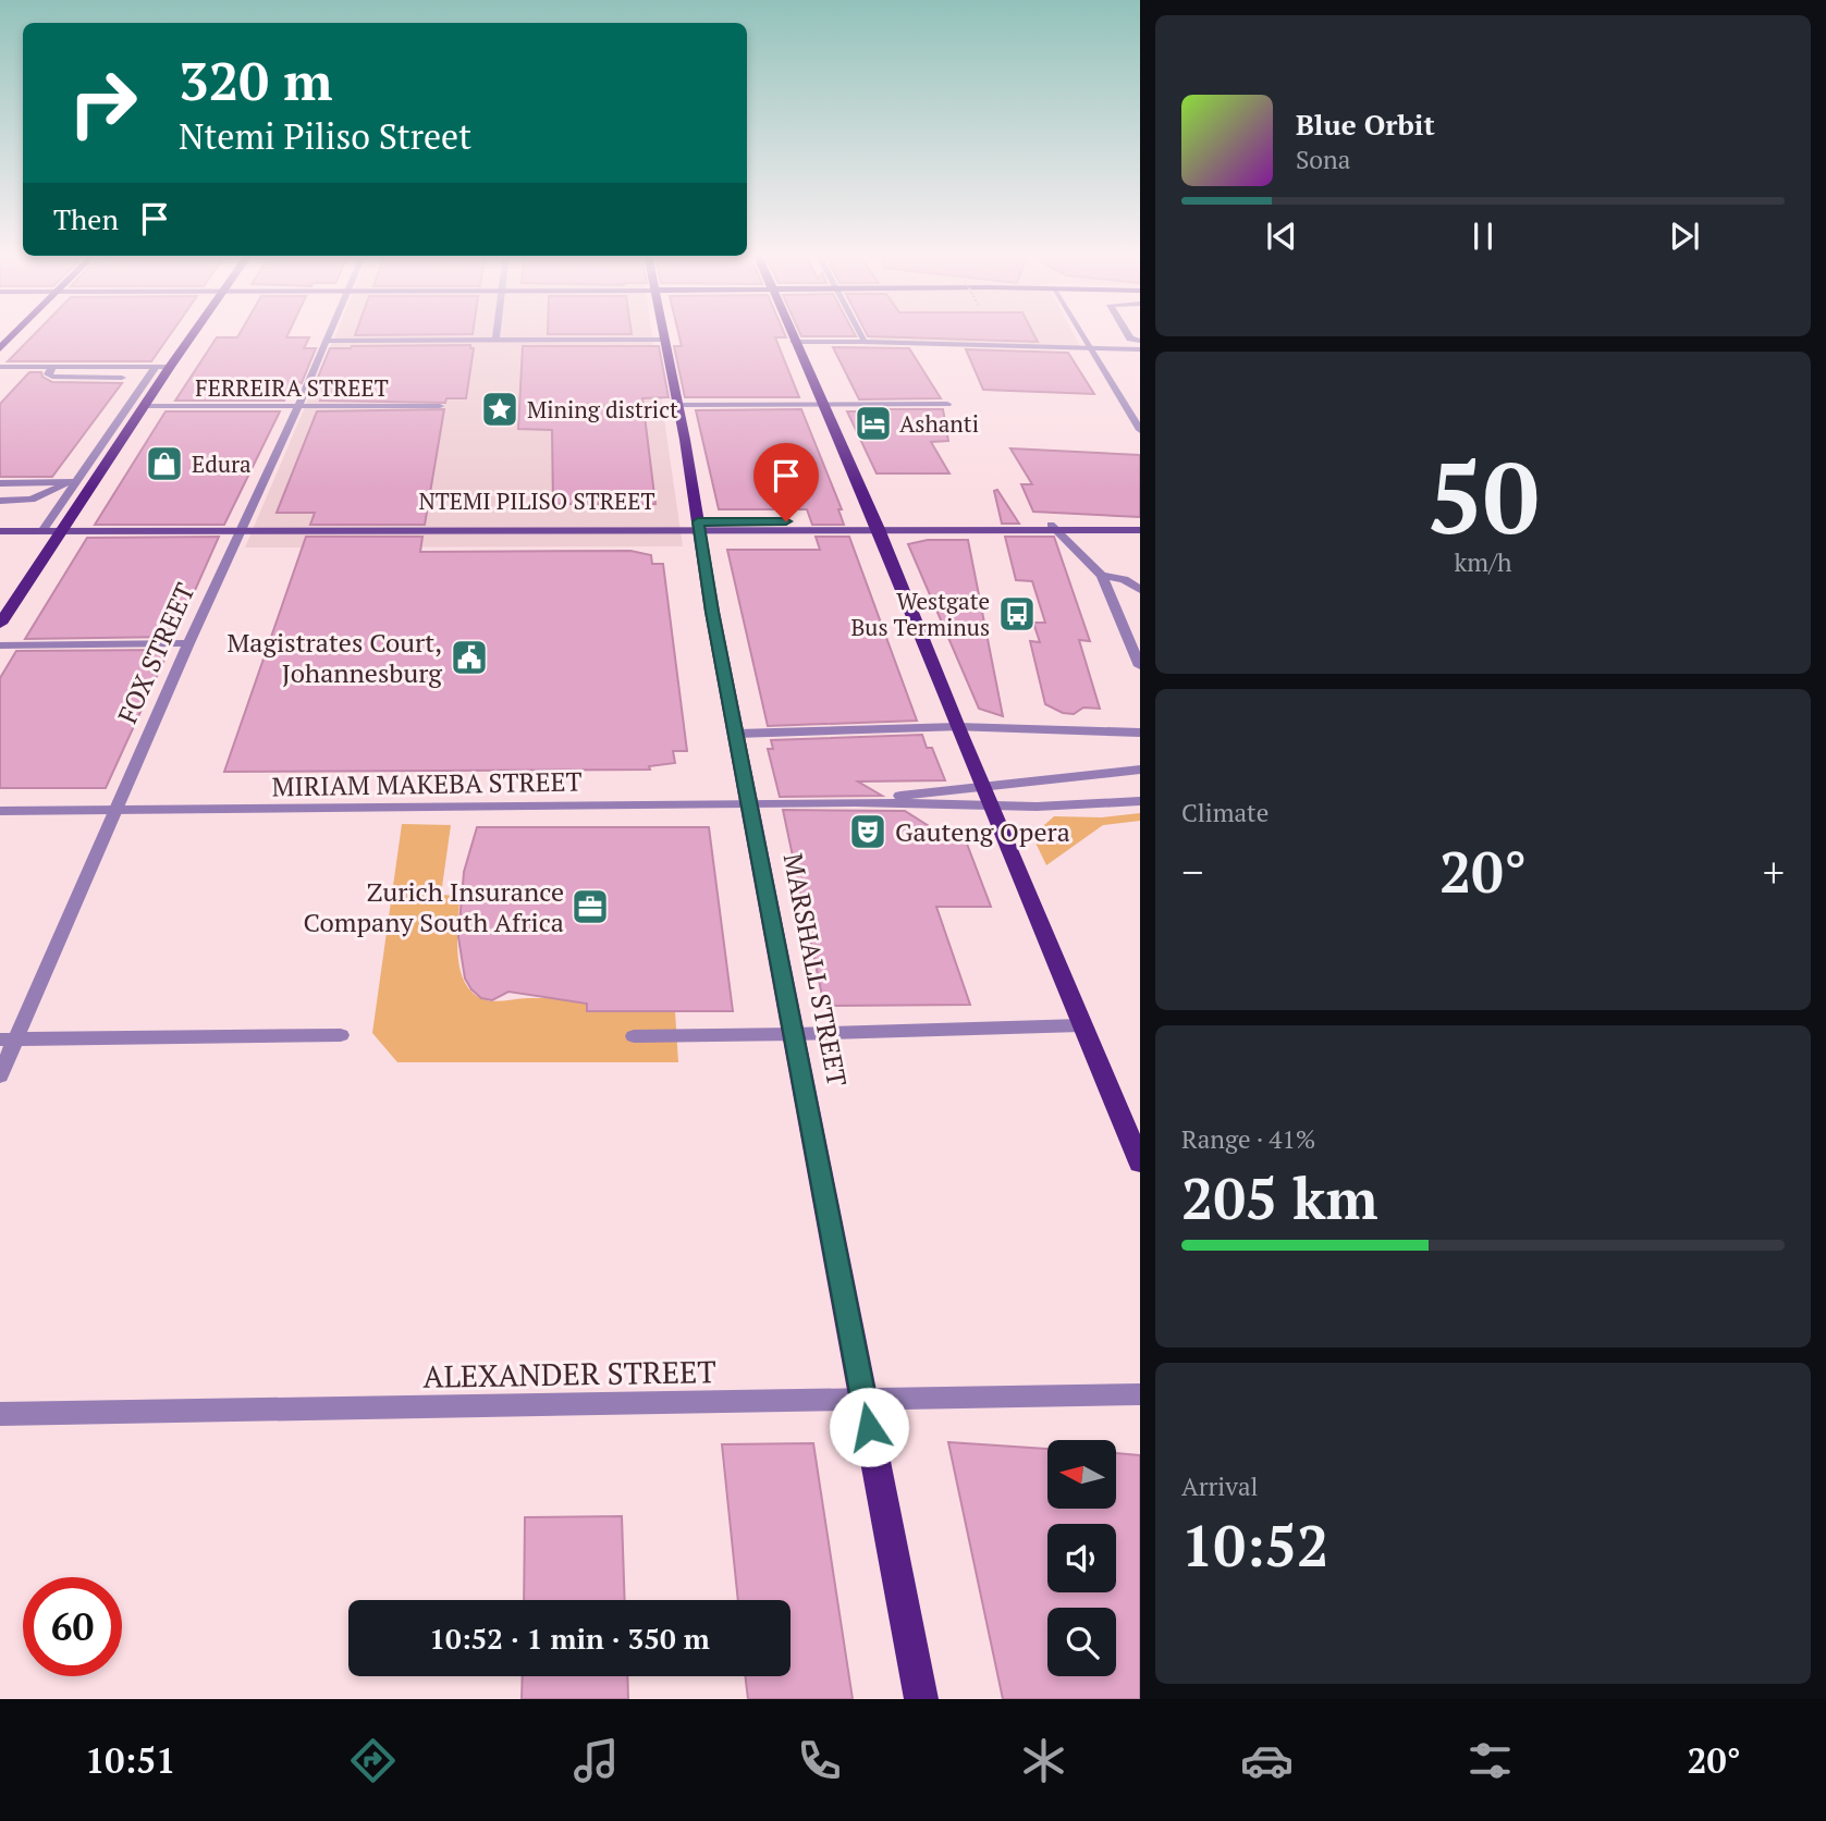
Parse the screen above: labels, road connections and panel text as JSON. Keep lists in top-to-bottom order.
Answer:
{
  "streets": {
    "main road": ["MARSHALL STREET"],
    "street": [
      "FERREIRA STREET",
      "NTEMI PILISO STREET",
      "FOX STREET",
      "MIRIAM MAKEBA STREET",
      "ALEXANDER STREET"
    ]
  },
  "crossings": [
    ["FERREIRA STREET", "FOX STREET"],
    ["NTEMI PILISO STREET", "FOX STREET"],
    ["NTEMI PILISO STREET", "MARSHALL STREET"],
    ["FOX STREET", "MIRIAM MAKEBA STREET"],
    ["MIRIAM MAKEBA STREET", "MARSHALL STREET"],
    ["MARSHALL STREET", "ALEXANDER STREET"]
  ],
  "places": {
    "place": ["Mining district"],
    "hotel": ["Ashanti"],
    "shop": ["Edura"],
    "bus stop": ["Westgate Bus Terminus"],
    "public building": ["Magistrates Court, Johannesburg"],
    "theatre": ["Gauteng Opera"],
    "office": ["Zurich Insurance Company South Africa"]
  },
  "north": "left",
  "page": {
    "turn": ["320 m", "Ntemi Piliso Street"],
    "song": ["Blue Orbit", "Sona"],
    "then": "Then",
    "tile": [
      ["50", "km/h"],
      "Climate",
      ["Range · 41%", "205 km"],
      ["Arrival", "10:52"]
    ],
    "heat": ["−", "20°", "+"],
    "limit": "60",
    "trip": "10:52 · 1 min · 350 m",
    "tabs": ["10:51", "20°"]
  }
}
